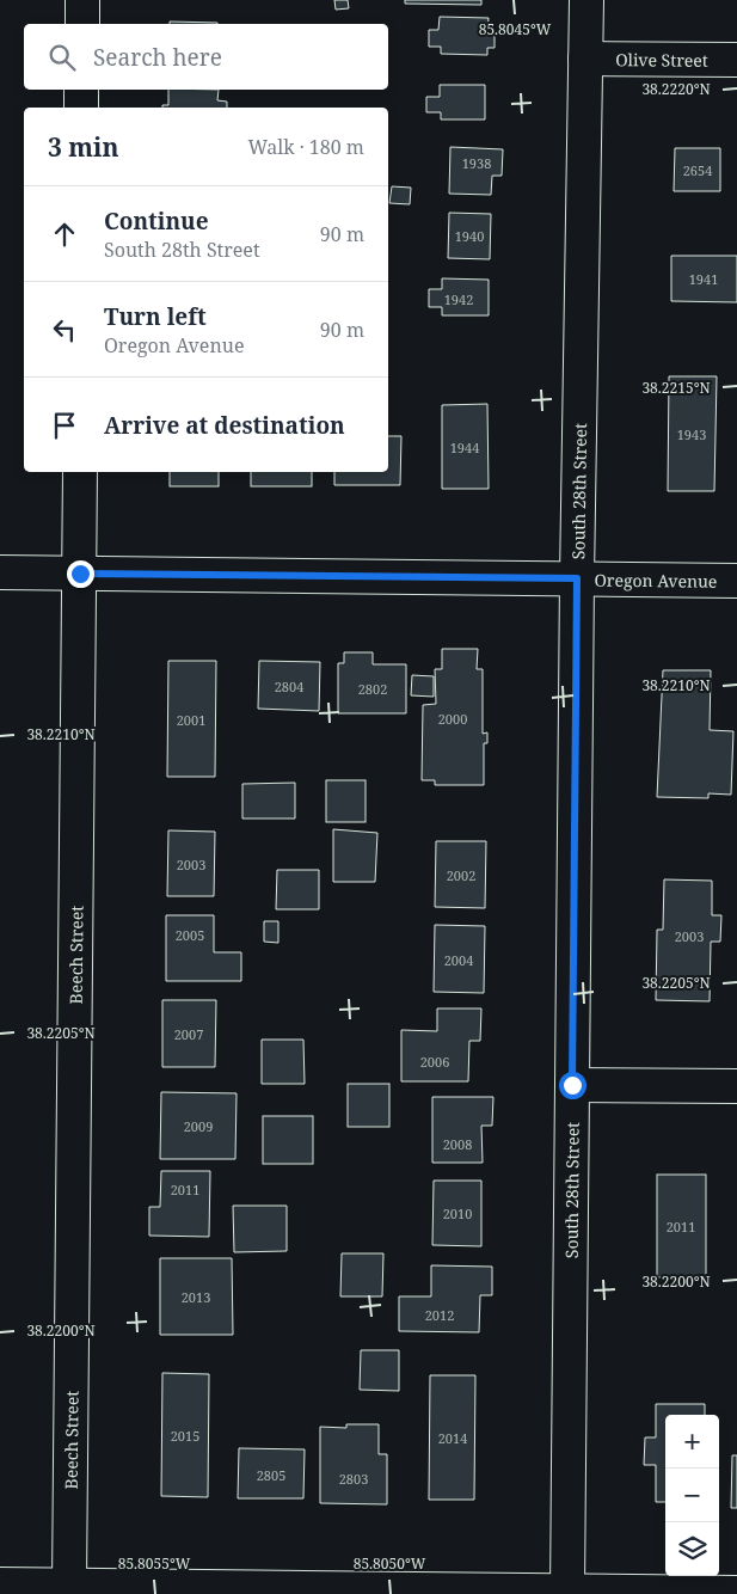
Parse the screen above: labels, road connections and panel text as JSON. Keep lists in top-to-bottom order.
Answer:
{
  "streets": {
    "street": [
      "Olive Street",
      "South 28th Street",
      "Oregon Avenue",
      "Beech Street"
    ]
  },
  "crossings": [
    ["Olive Street", "South 28th Street"],
    ["South 28th Street", "Oregon Avenue"],
    ["Oregon Avenue", "Beech Street"]
  ],
  "house_numbers": [
    "1938",
    "2654",
    "1940",
    "1941",
    "1942",
    "1943",
    "1944",
    "2804",
    "2802",
    "2000",
    "2001",
    "2003",
    "2002",
    "2005",
    "2003",
    "2004",
    "2007",
    "2006",
    "2009",
    "2008",
    "2011",
    "2010",
    "2011",
    "2013",
    "2012",
    "2015",
    "2014",
    "2805",
    "2803"
  ],
  "page": {
    "search": "Search here",
    "heading": ["3 min", "Walk · 180 m"],
    "list": [
      ["Continue", "South 28th Street", "90 m"],
      ["Turn left", "Oregon Avenue", "90 m"],
      "Arrive at destination"
    ],
    "map_buttons": ["+", "−"]
  },
  "coordinates": [
    "85.8045°W",
    "38.2220°N",
    "38.2215°N",
    "38.2210°N",
    "38.2205°N",
    "38.2200°N",
    "85.8055°W",
    "85.8050°W"
  ]
}
